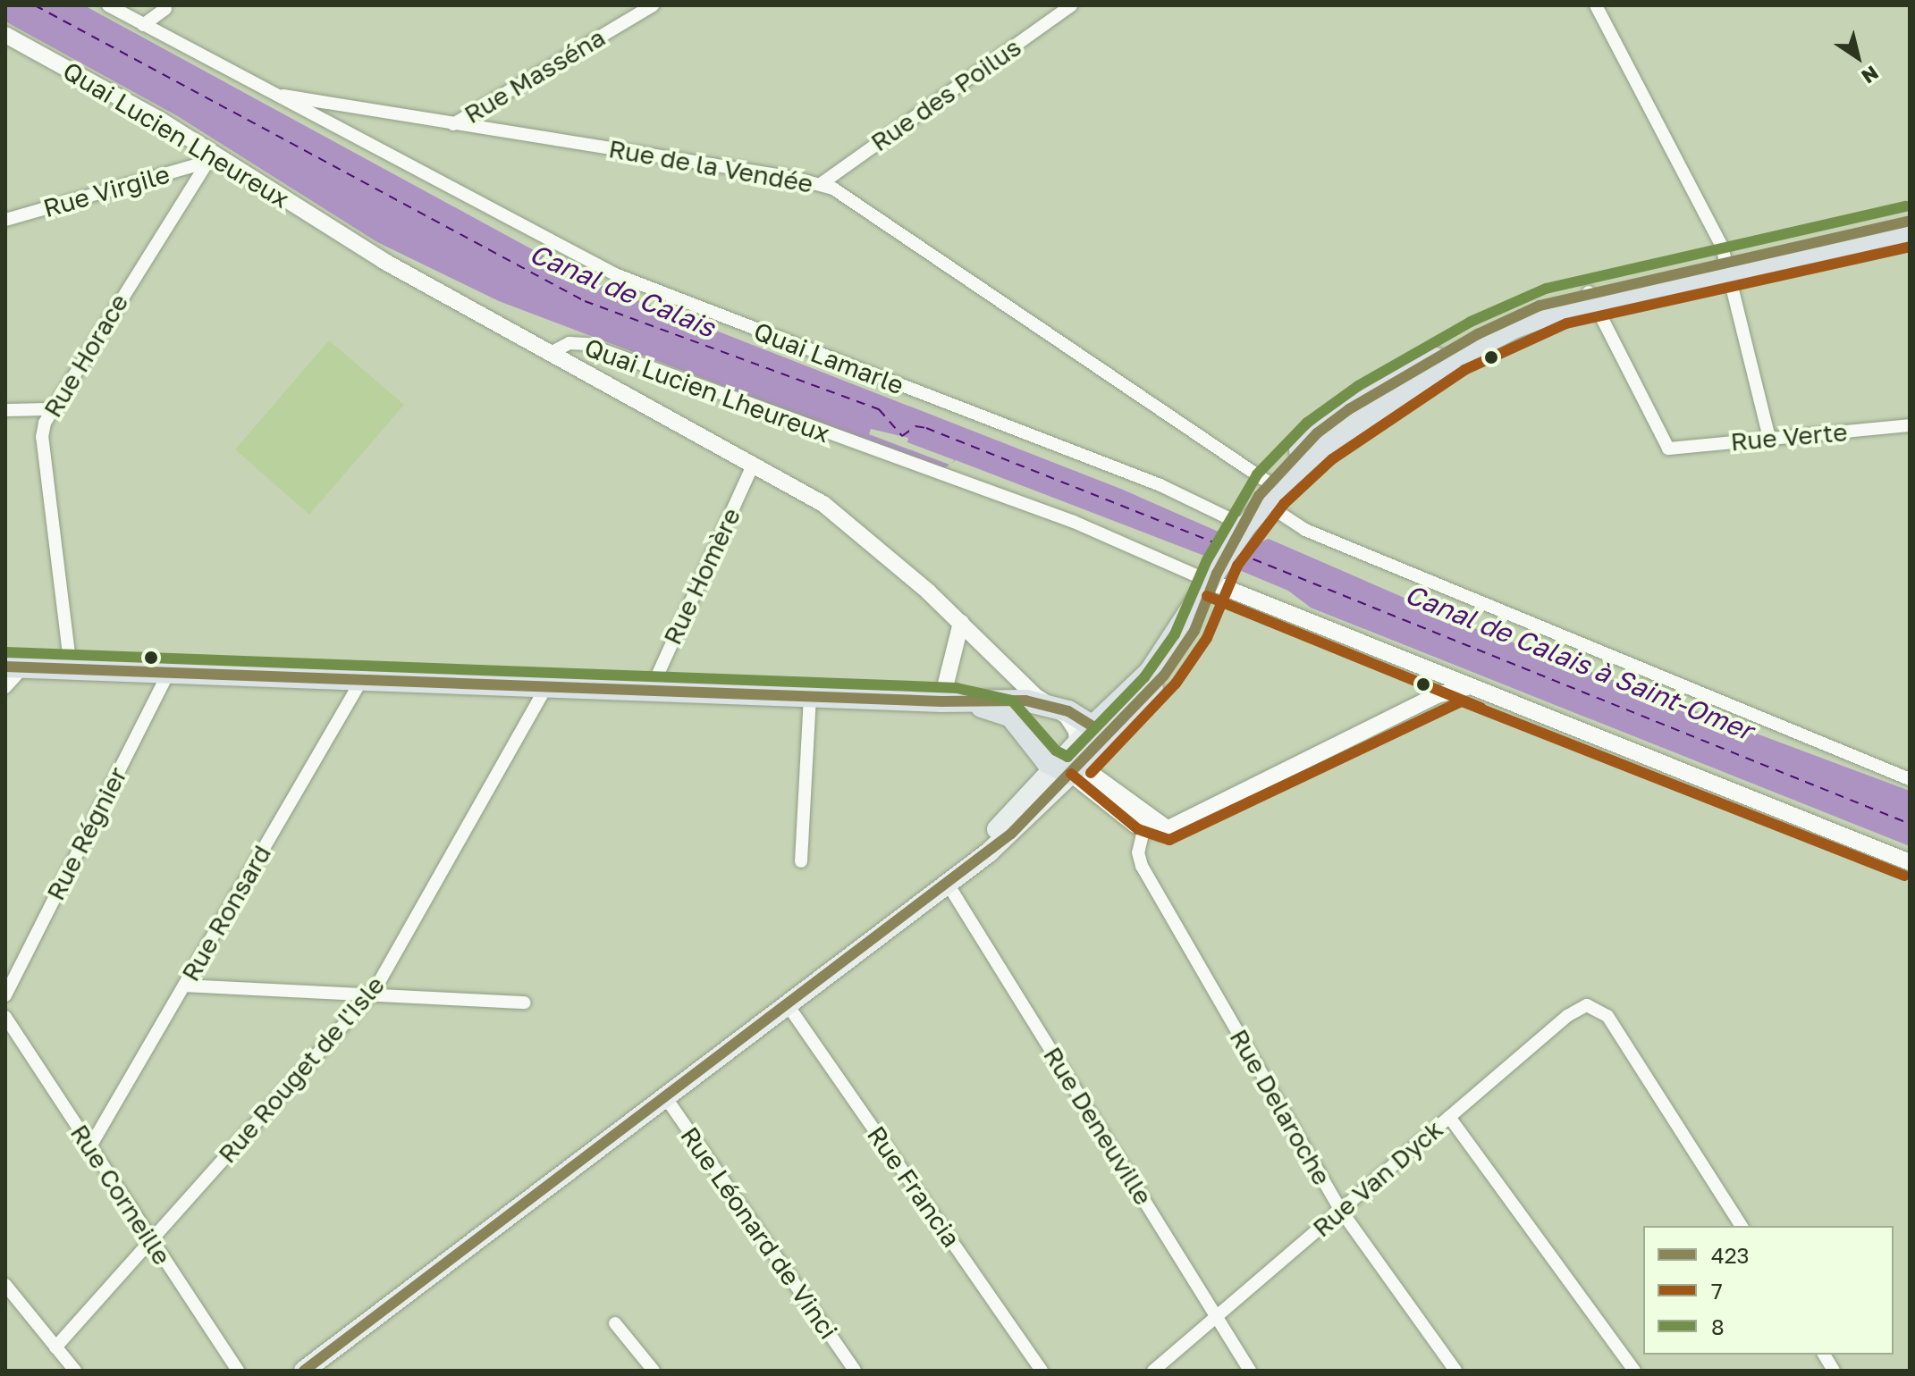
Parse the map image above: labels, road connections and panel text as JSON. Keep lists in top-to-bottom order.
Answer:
{
  "streets": {
    "street": [
      "Rue Masséna",
      "Rue des Poilus",
      "Quai Lucien Lheureux",
      "Rue de la Vendée",
      "Rue Virgile",
      "Rue Horace",
      "Quai Lamarle",
      "Rue Verte",
      "Rue Homère",
      "Rue Régnier",
      "Rue Ronsard",
      "Rue Rouget de l'Isle",
      "Rue Delaroche",
      "Rue Deneuville",
      "Rue Van Dyck",
      "Rue Francia",
      "Rue Corneille",
      "Rue Léonard de Vinci"
    ]
  },
  "crossings": [
    ["Rue Masséna", "Rue de la Vendée"],
    ["Rue des Poilus", "Rue de la Vendée"],
    ["Quai Lucien Lheureux", "Rue Virgile"],
    ["Quai Lucien Lheureux", "Rue Horace"],
    ["Rue de la Vendée", "Quai Lamarle"],
    ["Rue Virgile", "Rue Horace"],
    ["Rue Ronsard", "Rue Corneille"],
    ["Rue Rouget de l'Isle", "Rue Corneille"],
    ["Rue Delaroche", "Rue Van Dyck"],
    ["Rue Deneuville", "Rue Van Dyck"]
  ],
  "water": ["Canal de Calais", "Canal de Calais à Saint-Omer"],
  "lines": ["transit line 8", "transit line 423", "transit line 7"],
  "legend": ["423", "7", "8"],
  "north": "bottom right"
}
